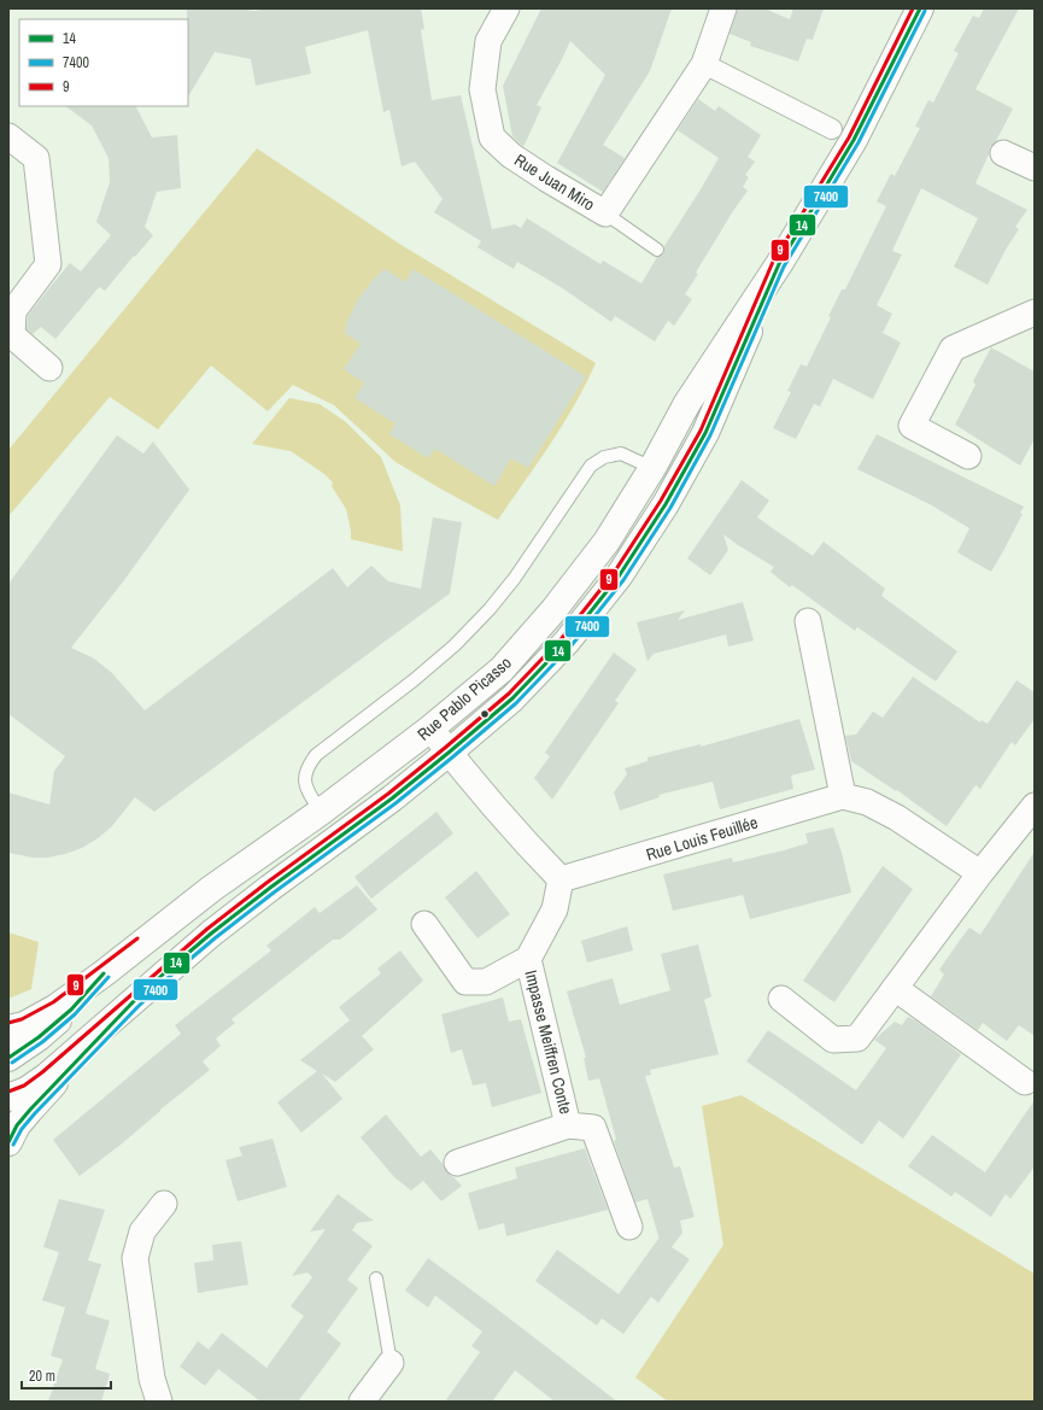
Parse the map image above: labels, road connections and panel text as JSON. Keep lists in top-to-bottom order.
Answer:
{
  "streets": {
    "street": [
      "Rue Juan Miro",
      "Rue Pablo Picasso",
      "Rue Louis Feuillée",
      "Impasse Meiffren Conte"
    ]
  },
  "crossings": [
    ["Rue Louis Feuillée", "Impasse Meiffren Conte"]
  ],
  "lines": ["transit line 14", "transit line 9", "transit line 7400"],
  "legend": ["14", "7400", "9"],
  "scale_bar": "20 m"
}
